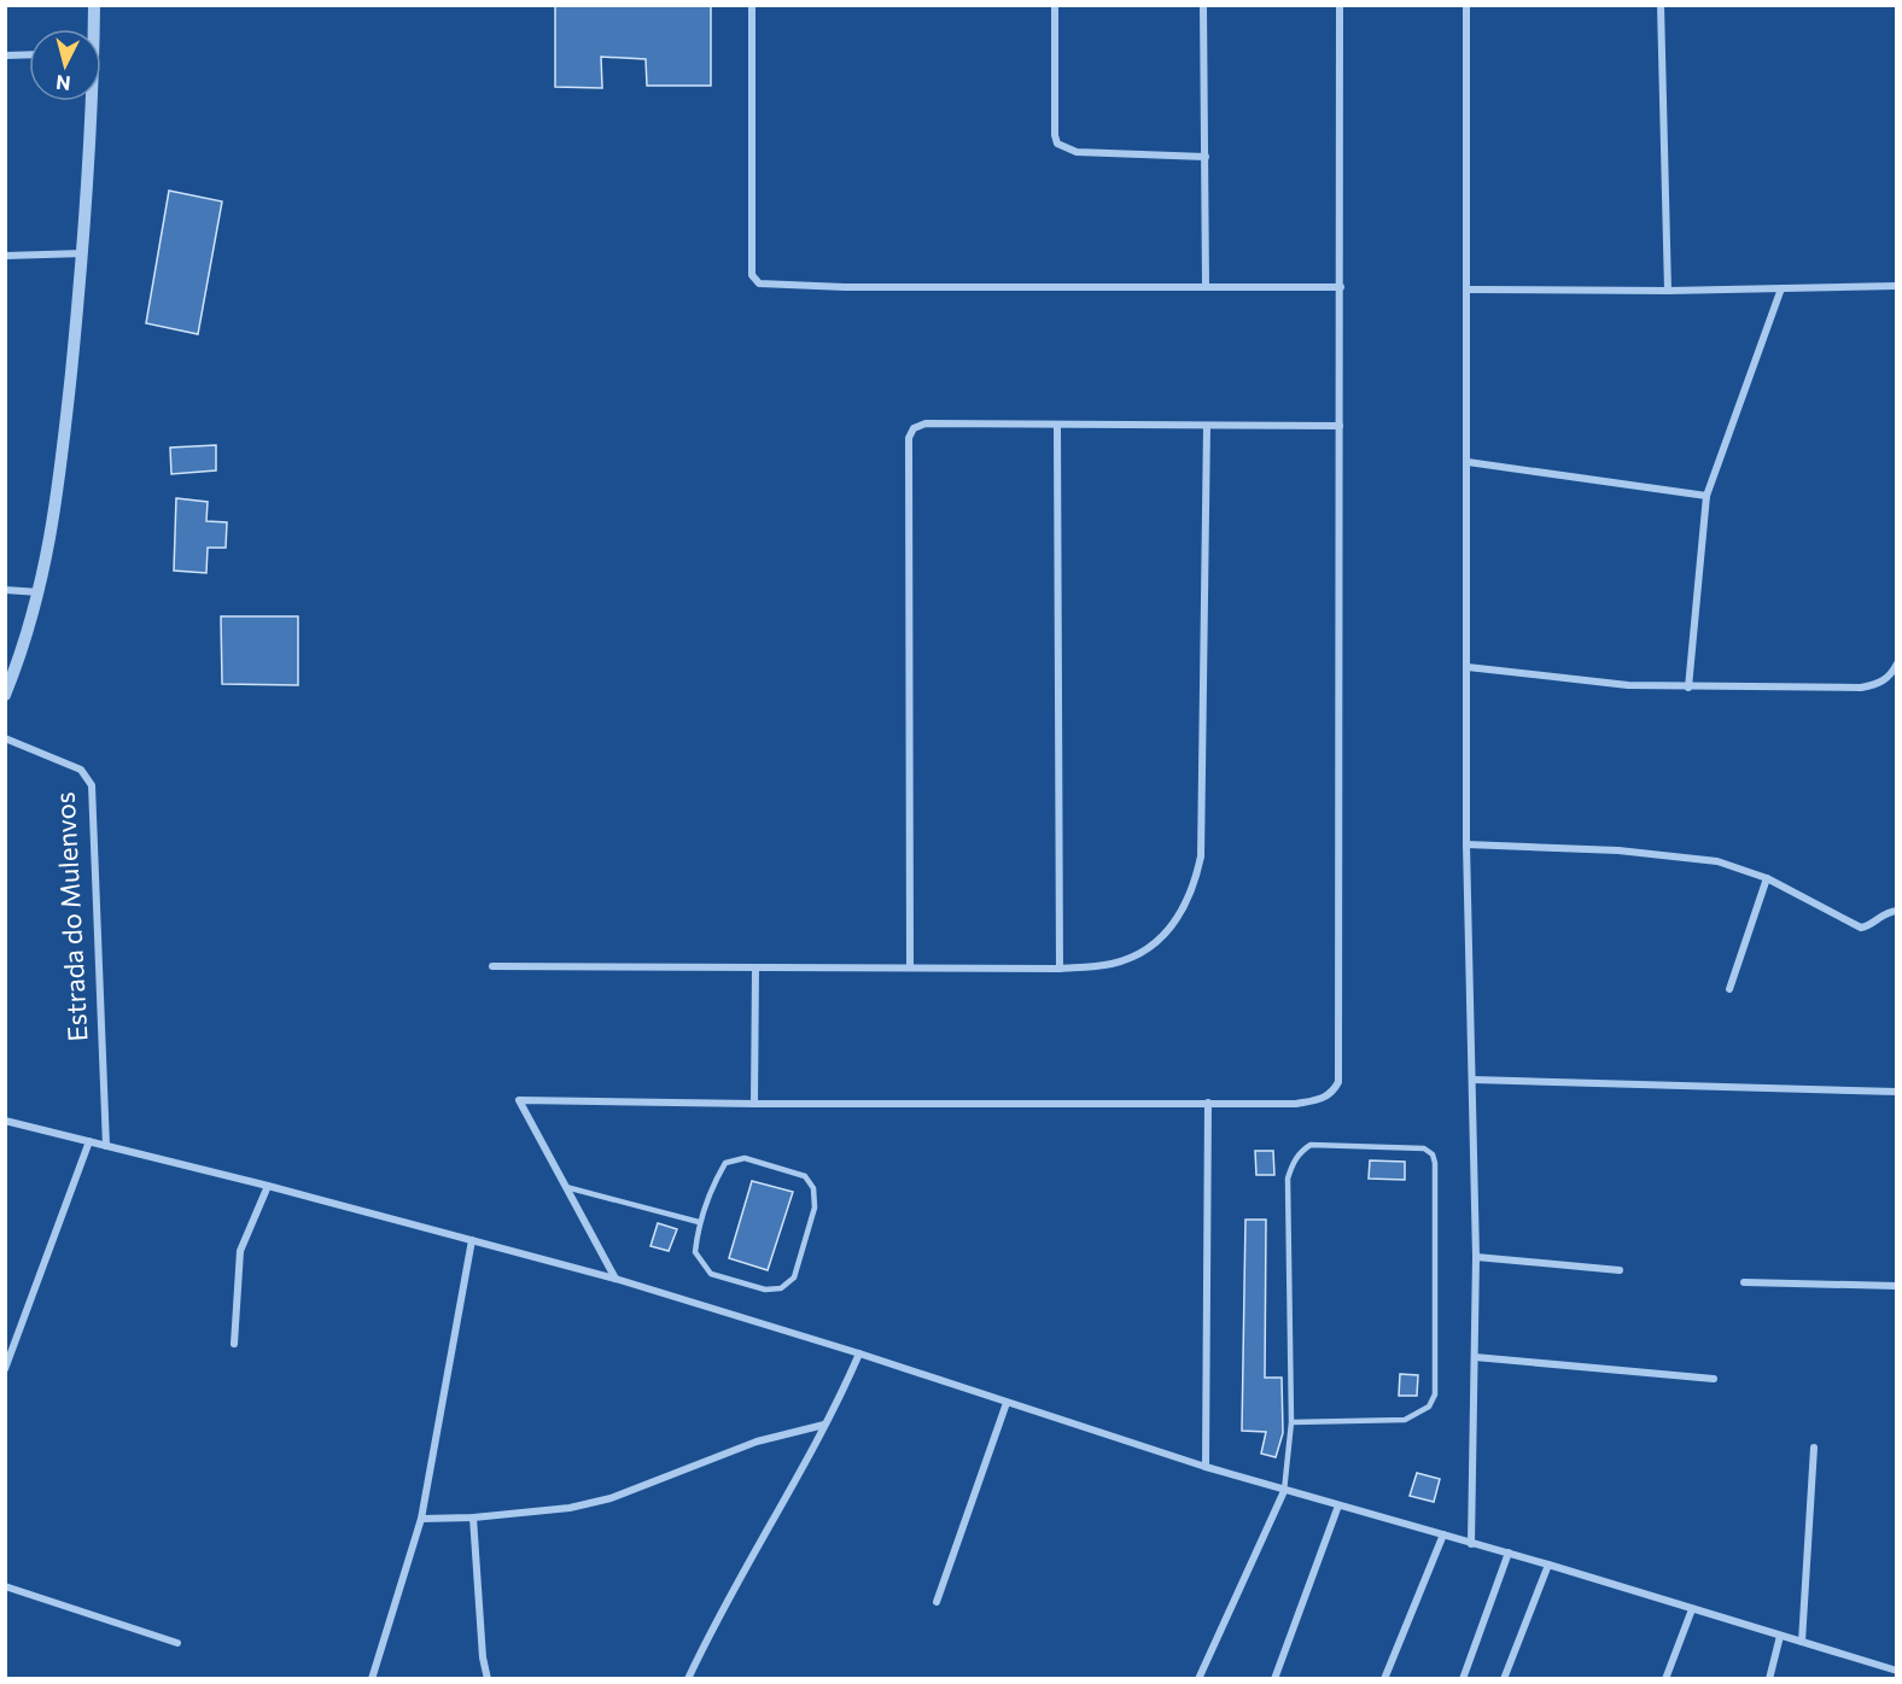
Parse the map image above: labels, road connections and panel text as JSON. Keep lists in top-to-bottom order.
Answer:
{
  "streets": {
    "street": ["Estrada do Mulenvos"]
  },
  "north": "bottom"
}
